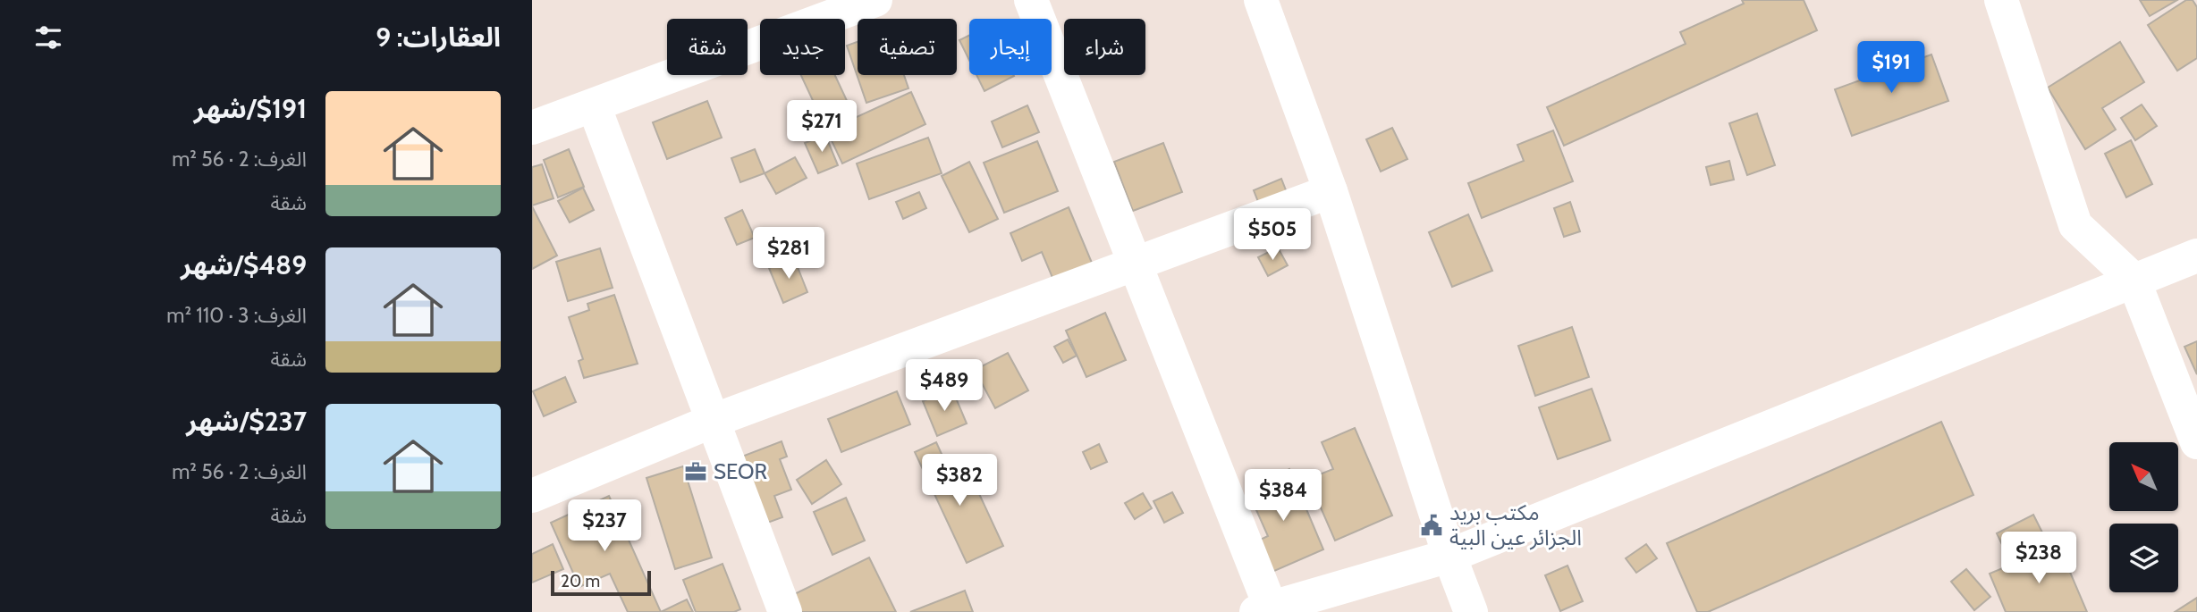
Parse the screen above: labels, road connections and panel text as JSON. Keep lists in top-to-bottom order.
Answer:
{
  "places": {
    "office": ["SEOR"],
    "public building": ["مكتب بريد الجزائر عين البية"]
  },
  "scale_bar": "20 m",
  "north": "top left",
  "page": {
    "heading": "العقارات: 9",
    "chip": [
      "شراء",
      "إيجار",
      "تصفية",
      "جديد",
      "شقة"
    ],
    "price": [
      "$191",
      "$271",
      "$505",
      "$281",
      "$489",
      "$382",
      "$384",
      "$237",
      "$238"
    ],
    "list": [
      {
        "name": "$191/شهر",
        "note": "الغرف: 2 · 56 m² · شقة"
      },
      {
        "name": "$489/شهر",
        "note": "الغرف: 3 · 110 m² · شقة"
      },
      {
        "name": "$237/شهر",
        "note": "الغرف: 2 · 56 m² · شقة"
      }
    ],
    "scale": "20 m"
  }
}
